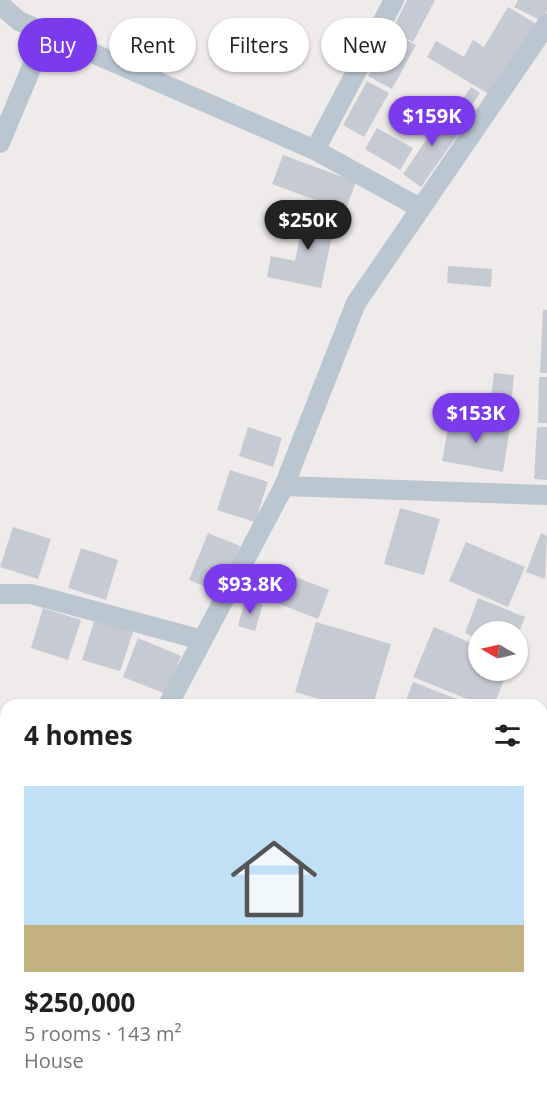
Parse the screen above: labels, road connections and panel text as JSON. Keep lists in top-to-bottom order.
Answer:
{
  "north": "left",
  "page": {
    "chip": [
      "Buy",
      "Rent",
      "Filters",
      "New"
    ],
    "price": [
      "$159K",
      "$250K",
      "$153K",
      "$93.8K"
    ],
    "heading": "4 homes",
    "list": [
      {
        "name": "$250,000",
        "note": "5 rooms · 143 m² · House"
      }
    ]
  }
}
